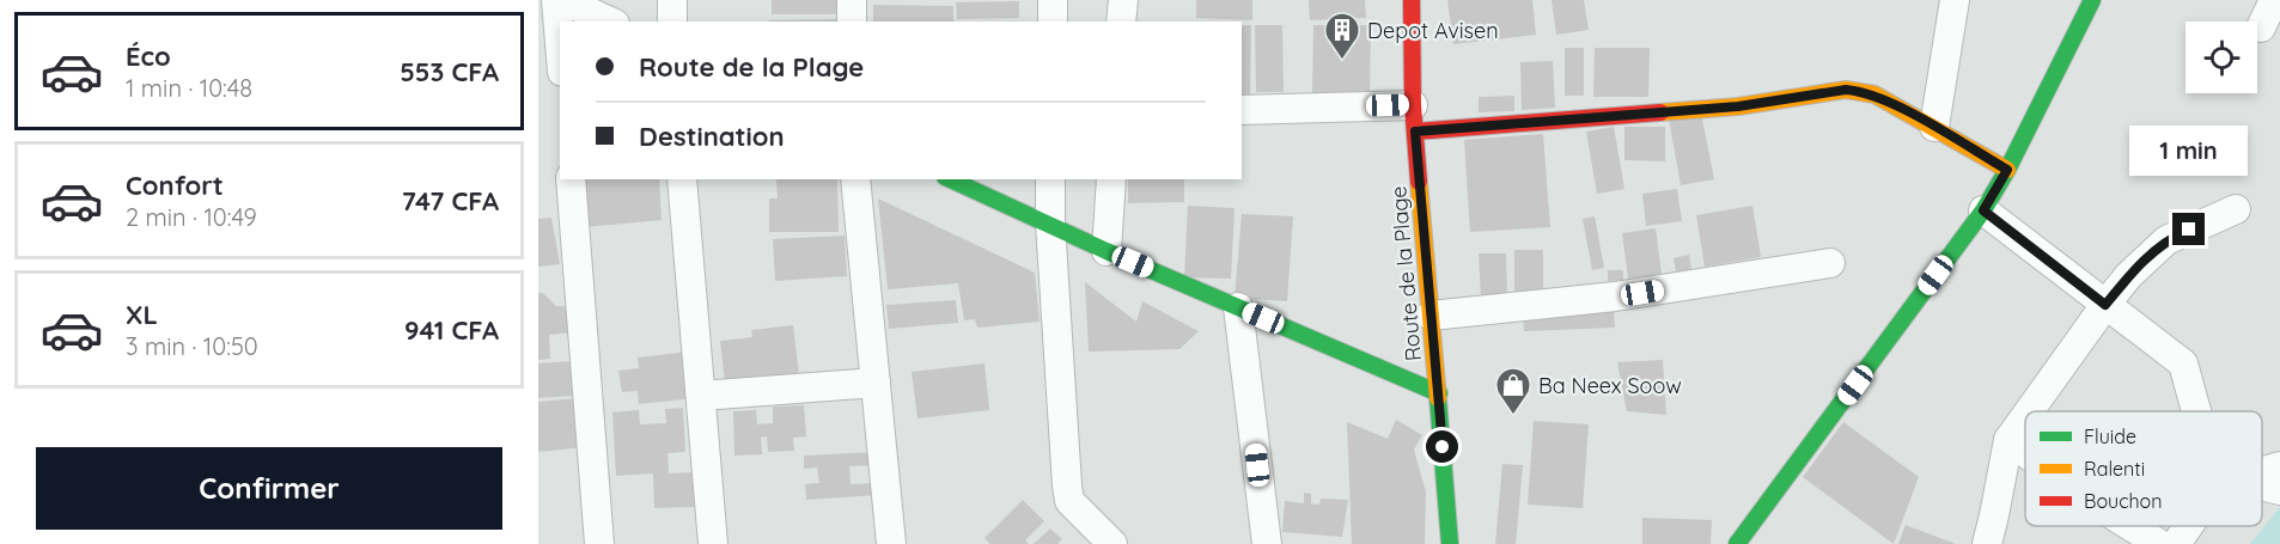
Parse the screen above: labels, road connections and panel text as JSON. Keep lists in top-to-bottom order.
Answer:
{
  "streets": {
    "street": ["Route de la Plage"]
  },
  "places": {
    "building": ["Depot Avisen"],
    "shop": ["Ba Neex Soow"]
  },
  "legend": ["Fluide", "Ralenti", "Bouchon"],
  "page": {
    "list": [
      {
        "name": "Éco",
        "note": "1 min · 10:48",
        "value": "553 CFA"
      },
      {
        "name": "Confort",
        "note": "2 min · 10:49",
        "value": "747 CFA"
      },
      {
        "name": "XL",
        "note": "3 min · 10:50",
        "value": "941 CFA"
      }
    ],
    "banner": ["Route de la Plage", "Destination"],
    "bubble": "1 min",
    "buttons": "Confirmer"
  }
}
